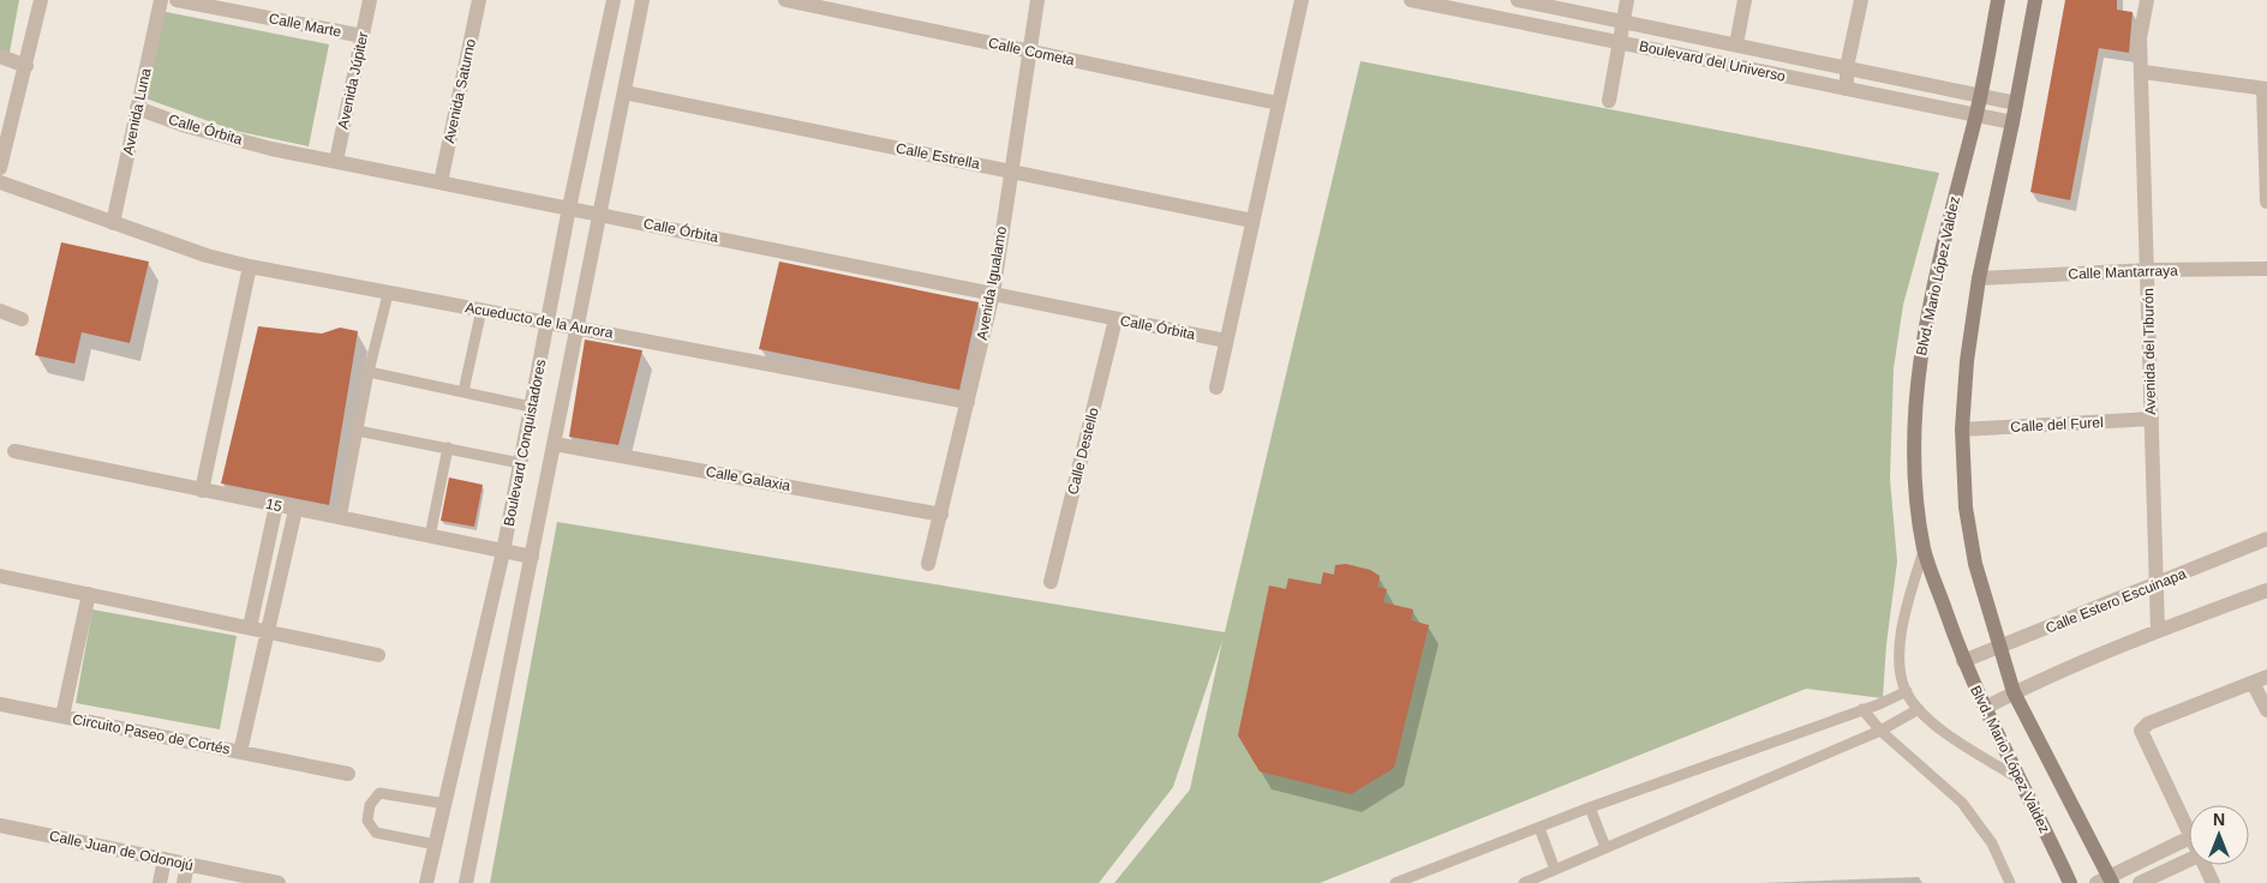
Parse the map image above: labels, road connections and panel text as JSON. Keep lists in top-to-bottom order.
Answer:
{
  "streets": {
    "main road": ["Blvd. Mario López Valdez"],
    "street": [
      "Calle Marte",
      "Calle Cometa",
      "Boulevard del Universo",
      "Avenida Júpiter",
      "Avenida Saturno",
      "Avenida Luna",
      "Calle Órbita",
      "Calle Estrella",
      "Calle Mantarraya",
      "Avenida Igualamo",
      "Acueducto de la Aurora",
      "Avenida del Tiburón",
      "Calle del Furel",
      "Boulevard Conquistadores",
      "Calle Destello",
      "Calle Galaxia",
      "15",
      "Calle Estero Escuinapa",
      "Circuito Paseo de Cortés",
      "Calle Juan de Odonojú"
    ]
  },
  "crossings": [
    ["Calle Marte", "Avenida Júpiter"],
    ["Calle Cometa", "Avenida Igualamo"],
    ["Boulevard del Universo", "Blvd. Mario López Valdez"],
    ["Avenida Júpiter", "Calle Órbita"],
    ["Avenida Saturno", "Calle Órbita"],
    ["Avenida Luna", "Calle Órbita"],
    ["Avenida Luna", "Acueducto de la Aurora"],
    ["Calle Órbita", "Avenida Igualamo"],
    ["Calle Órbita", "Boulevard Conquistadores"],
    ["Calle Órbita", "Calle Destello"],
    ["Calle Estrella", "Avenida Igualamo"],
    ["Calle Estrella", "Boulevard Conquistadores"],
    ["Calle Mantarraya", "Avenida del Tiburón"],
    ["Blvd. Mario López Valdez", "Calle Estero Escuinapa"],
    ["Avenida Igualamo", "Acueducto de la Aurora"],
    ["Avenida Igualamo", "Calle Galaxia"],
    ["Acueducto de la Aurora", "Boulevard Conquistadores"],
    ["Avenida del Tiburón", "Calle del Furel"],
    ["Avenida del Tiburón", "Calle Estero Escuinapa"],
    ["Boulevard Conquistadores", "Calle Galaxia"],
    ["Boulevard Conquistadores", "15"],
    ["15", "Circuito Paseo de Cortés"]
  ],
  "north": "top"
}
